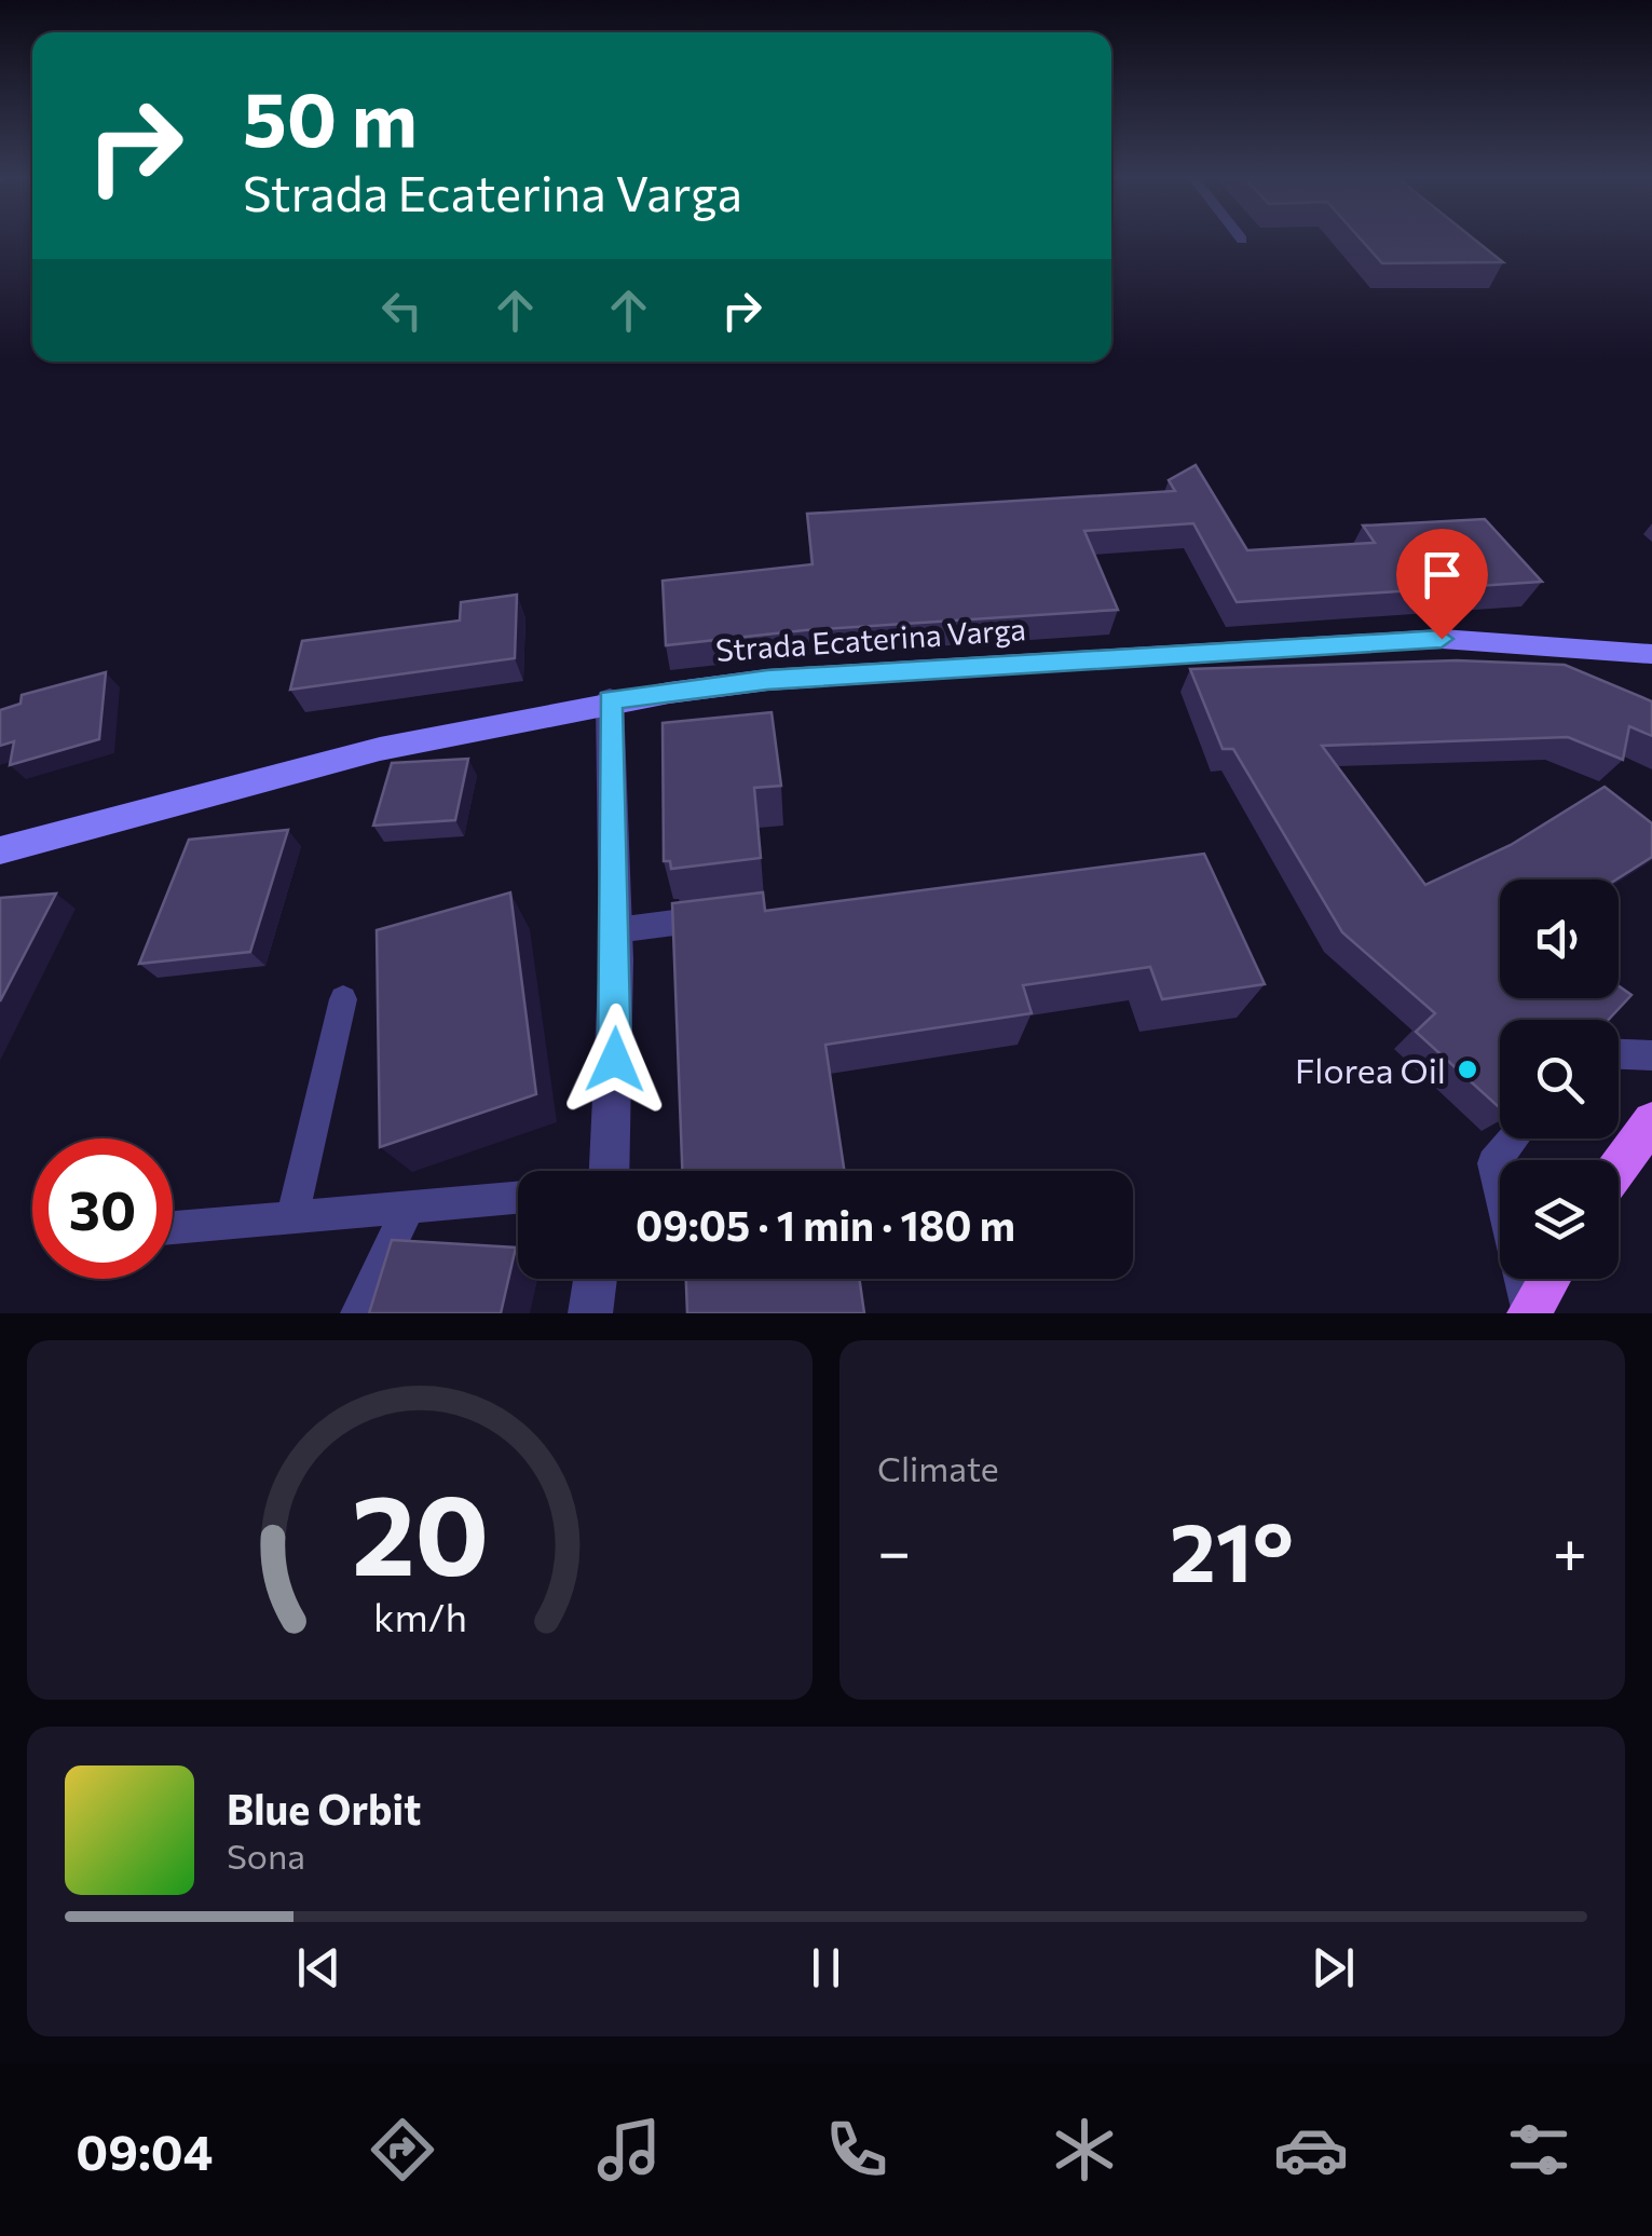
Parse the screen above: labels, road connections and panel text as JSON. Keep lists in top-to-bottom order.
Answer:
{
  "streets": {
    "main road": ["Strada Ecaterina Varga"]
  },
  "places": ["Florea Oil"],
  "page": {
    "turn": ["50 m", "Strada Ecaterina Varga"],
    "limit": "30",
    "trip": "09:05 · 1 min · 180 m",
    "tile": "Climate",
    "heat": ["−", "21°", "+"],
    "song": ["Blue Orbit", "Sona"],
    "tabs": "09:04",
    "gauge": ["20", "km/h"]
  }
}
